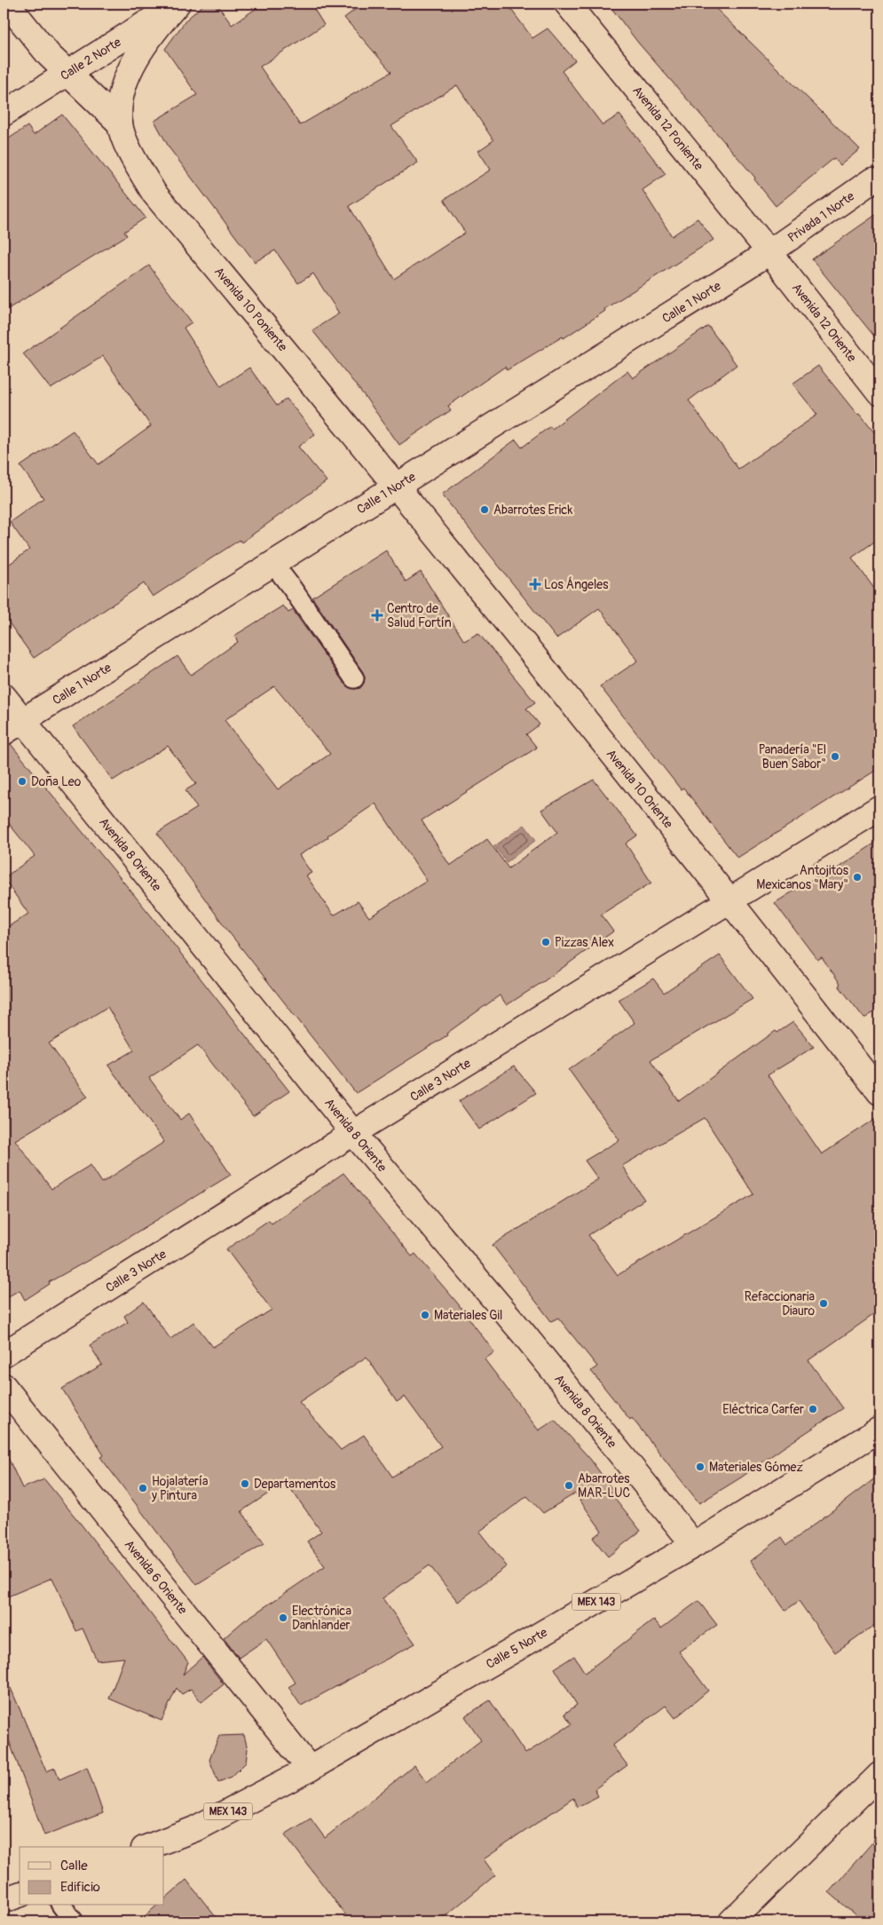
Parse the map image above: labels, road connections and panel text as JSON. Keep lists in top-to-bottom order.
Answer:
{
  "streets": {
    "street": [
      "Calle 2 Norte",
      "Avenida 12 Poniente",
      "Privada 1 Norte",
      "Calle 1 Norte",
      "Avenida 10 Poniente",
      "Avenida 12 Oriente",
      "Avenida 10 Oriente",
      "Avenida 8 Oriente",
      "Calle 3 Norte",
      "Avenida 6 Oriente",
      "MEX 143",
      "Calle 5 Norte"
    ]
  },
  "crossings": [
    ["Calle 2 Norte", "Avenida 10 Poniente"],
    ["Avenida 12 Poniente", "Privada 1 Norte"],
    ["Avenida 12 Poniente", "Calle 1 Norte"],
    ["Avenida 12 Poniente", "Avenida 12 Oriente"],
    ["Privada 1 Norte", "Calle 1 Norte"],
    ["Privada 1 Norte", "Avenida 12 Oriente"],
    ["Calle 1 Norte", "Avenida 10 Poniente"],
    ["Calle 1 Norte", "Avenida 12 Oriente"],
    ["Calle 1 Norte", "Avenida 10 Oriente"],
    ["Calle 1 Norte", "Avenida 8 Oriente"],
    ["Avenida 10 Poniente", "Avenida 10 Oriente"],
    ["Avenida 10 Oriente", "Calle 3 Norte"],
    ["Avenida 8 Oriente", "Calle 3 Norte"],
    ["Avenida 8 Oriente", "Calle 5 Norte"],
    ["Avenida 6 Oriente", "Calle 5 Norte"]
  ],
  "places": {
    "other": [
      "Abarrotes Erick",
      "Panadería \"El Buen Sabor\"",
      "Doña Leo",
      "Antojitos Mexicanos \"Mary\"",
      "Pizzas Alex",
      "Refaccionaria Diauro",
      "Materiales Gil",
      "Eléctrica Carfer",
      "Materiales Gómez",
      "Departamentos",
      "Abarrotes MAR-LUC",
      "Hojalatería y Pintura",
      "Electrónica Danhlander"
    ],
    "health": ["Los Ángeles", "Centro de Salud Fortín"]
  },
  "legend": ["Calle", "Edificio"]
}
